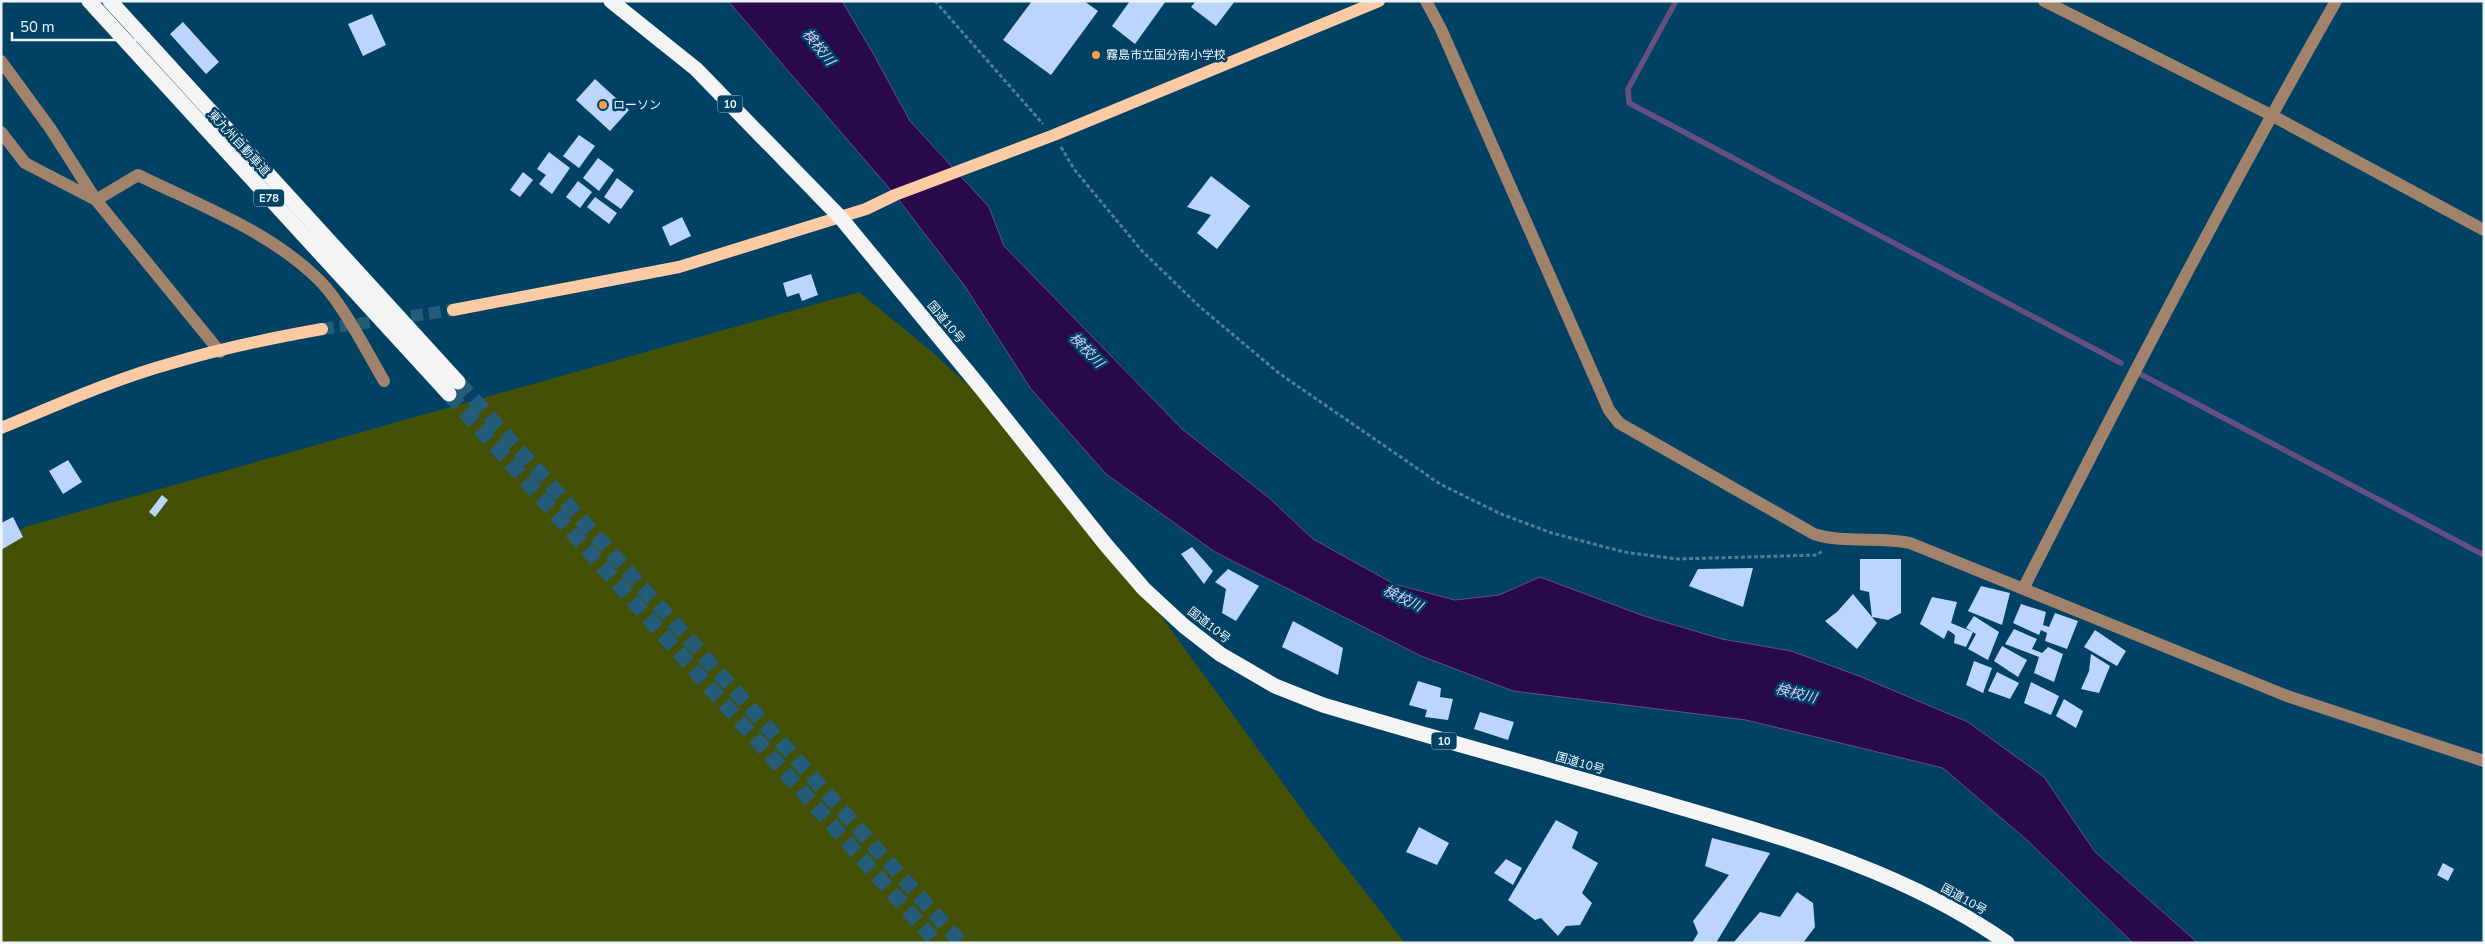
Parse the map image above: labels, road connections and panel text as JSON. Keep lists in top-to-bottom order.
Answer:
{
  "streets": {
    "highway": [
      "10",
      "東九州自動車道",
      "E78",
      "国道10号"
    ]
  },
  "water": ["検校川"],
  "places": ["霧島市立国分南小学校", "ローソン"],
  "scale_bar": "50 m"
}
